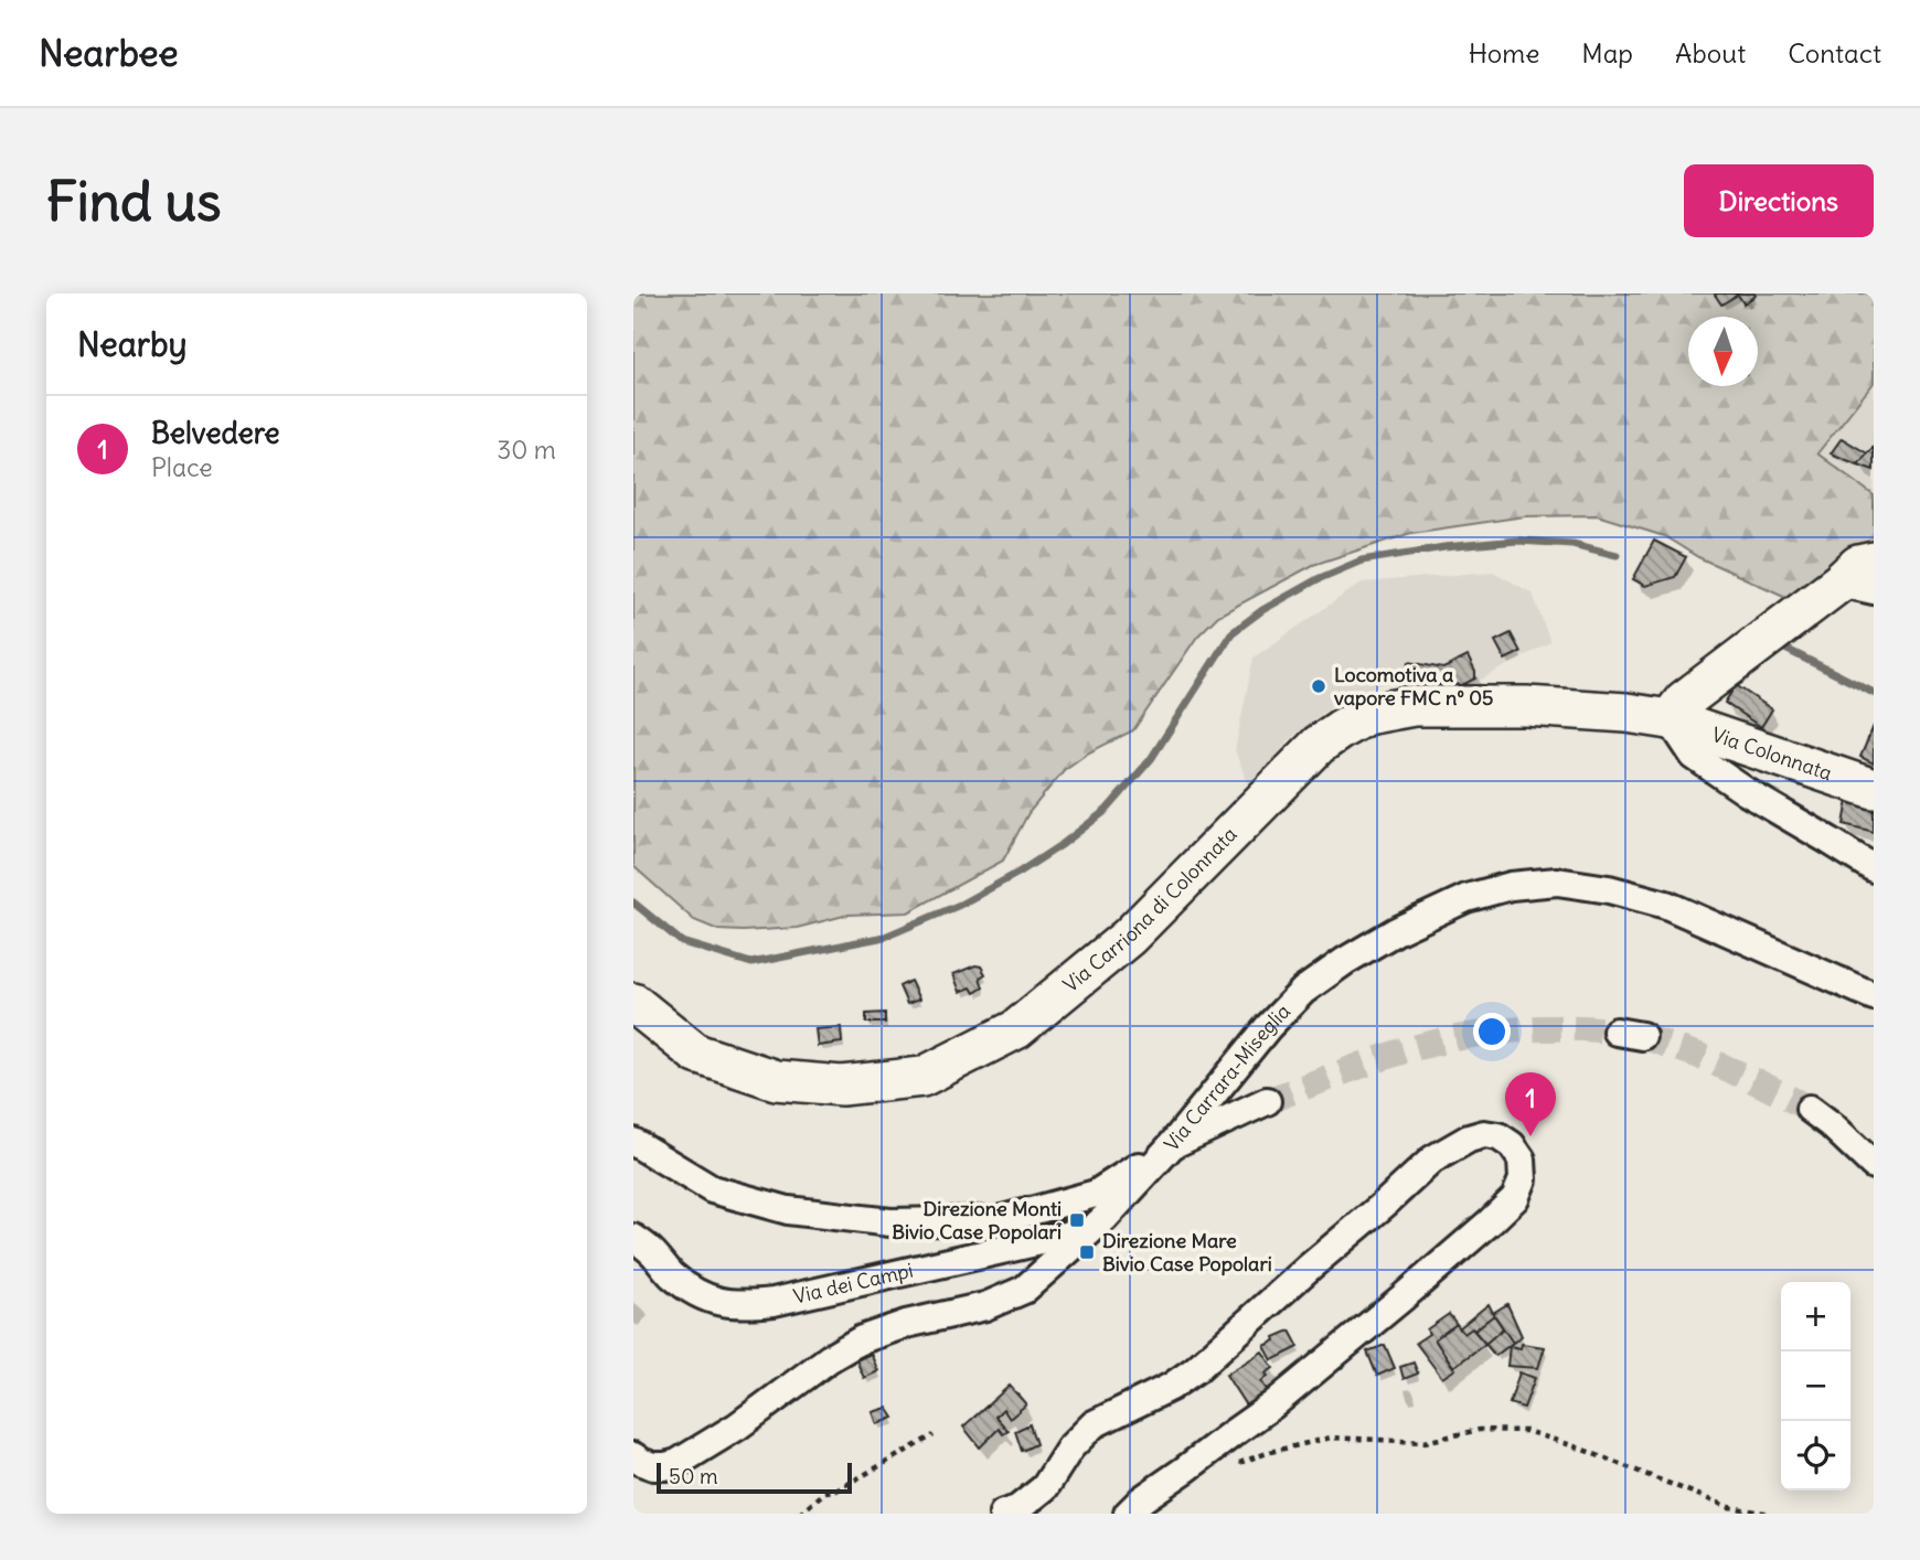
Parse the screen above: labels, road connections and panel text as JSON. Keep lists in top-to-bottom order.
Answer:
{
  "streets": {
    "main road": ["Via Colonnata", "Via Carriona di Colonnata"],
    "street": ["Via Carrara-Miseglia", "Via dei Campi"]
  },
  "crossings": [
    ["Via Colonnata", "Via Carriona di Colonnata"],
    ["Via Carrara-Miseglia", "Via dei Campi"]
  ],
  "places": {
    "other": ["Locomotiva a vapore FMC nº 05"],
    "transit": ["Direzione Monti Bivio Case Popolari", "Direzione Mare Bivio Case Popolari"]
  },
  "scale_bar": "50 m",
  "north": "bottom",
  "page": {
    "header": "Nearbee",
    "nav": [
      "Home",
      "Map",
      "About",
      "Contact"
    ],
    "buttons": "Directions",
    "title": "Find us",
    "heading": "Nearby",
    "list": [
      {
        "mark": "1",
        "name": "Belvedere",
        "note": "Place",
        "value": "30 m"
      }
    ],
    "pins": "1",
    "map_buttons": ["+", "−"],
    "scale": "50 m"
  }
}
